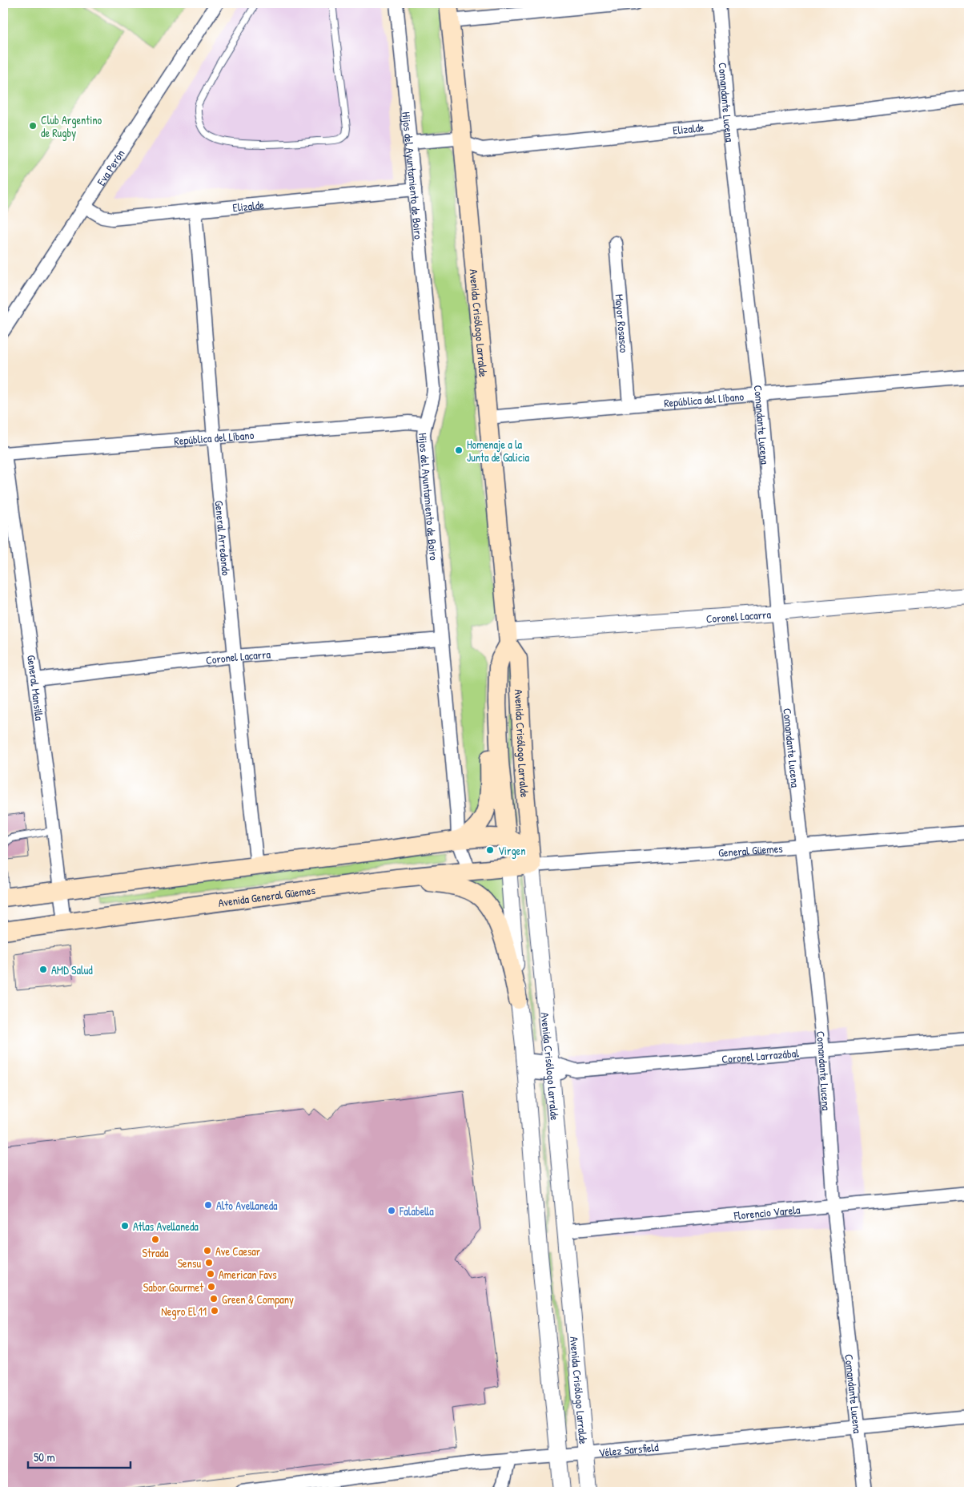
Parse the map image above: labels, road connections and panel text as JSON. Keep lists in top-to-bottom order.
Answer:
{
  "streets": {
    "main road": ["Avenida Crisólogo Larralde", "Avenida General Güemes"],
    "street": [
      "Comandante Lucena",
      "Elizalde",
      "Eva Perón",
      "Hijos del Ayuntamiento de Boiro",
      "Mayor Rosasco",
      "República del Líbano",
      "General Arredondo",
      "Coronel Lacarra",
      "General Mansilla",
      "General Güemes",
      "Coronel Larrazábal",
      "Florencio Varela",
      "Vélez Sarsfield"
    ]
  },
  "crossings": [
    ["Comandante Lucena", "Elizalde"],
    ["Comandante Lucena", "República del Líbano"],
    ["Comandante Lucena", "Coronel Lacarra"],
    ["Comandante Lucena", "General Güemes"],
    ["Comandante Lucena", "Coronel Larrazábal"],
    ["Comandante Lucena", "Florencio Varela"],
    ["Comandante Lucena", "Vélez Sarsfield"],
    ["Elizalde", "Eva Perón"],
    ["Elizalde", "Hijos del Ayuntamiento de Boiro"],
    ["Elizalde", "Avenida Crisólogo Larralde"],
    ["Elizalde", "General Arredondo"],
    ["Hijos del Ayuntamiento de Boiro", "República del Líbano"],
    ["Hijos del Ayuntamiento de Boiro", "Coronel Lacarra"],
    ["Hijos del Ayuntamiento de Boiro", "Avenida General Güemes"],
    ["Avenida Crisólogo Larralde", "República del Líbano"],
    ["Avenida Crisólogo Larralde", "Coronel Lacarra"],
    ["Avenida Crisólogo Larralde", "General Güemes"],
    ["Avenida Crisólogo Larralde", "Avenida General Güemes"],
    ["Avenida Crisólogo Larralde", "Coronel Larrazábal"],
    ["Avenida Crisólogo Larralde", "Florencio Varela"],
    ["Avenida Crisólogo Larralde", "Vélez Sarsfield"],
    ["Mayor Rosasco", "República del Líbano"],
    ["República del Líbano", "General Arredondo"],
    ["República del Líbano", "General Mansilla"],
    ["General Arredondo", "Coronel Lacarra"],
    ["Coronel Lacarra", "General Mansilla"],
    ["General Mansilla", "Avenida General Güemes"],
    ["General Güemes", "Avenida General Güemes"]
  ],
  "places": [
    "Club Argentino de Rugby",
    "Homenaje a la Junta de Galicia",
    "Virgen",
    "AMD Salud",
    "Alto Avellaneda",
    "Falabella",
    "Atlas Avellaneda",
    "Strada",
    "Ave Caesar",
    "Sensu",
    "American Favs",
    "Sabor Gourmet",
    "Green & Company",
    "Negro El 11"
  ],
  "scale_bar": "50 m"
}
